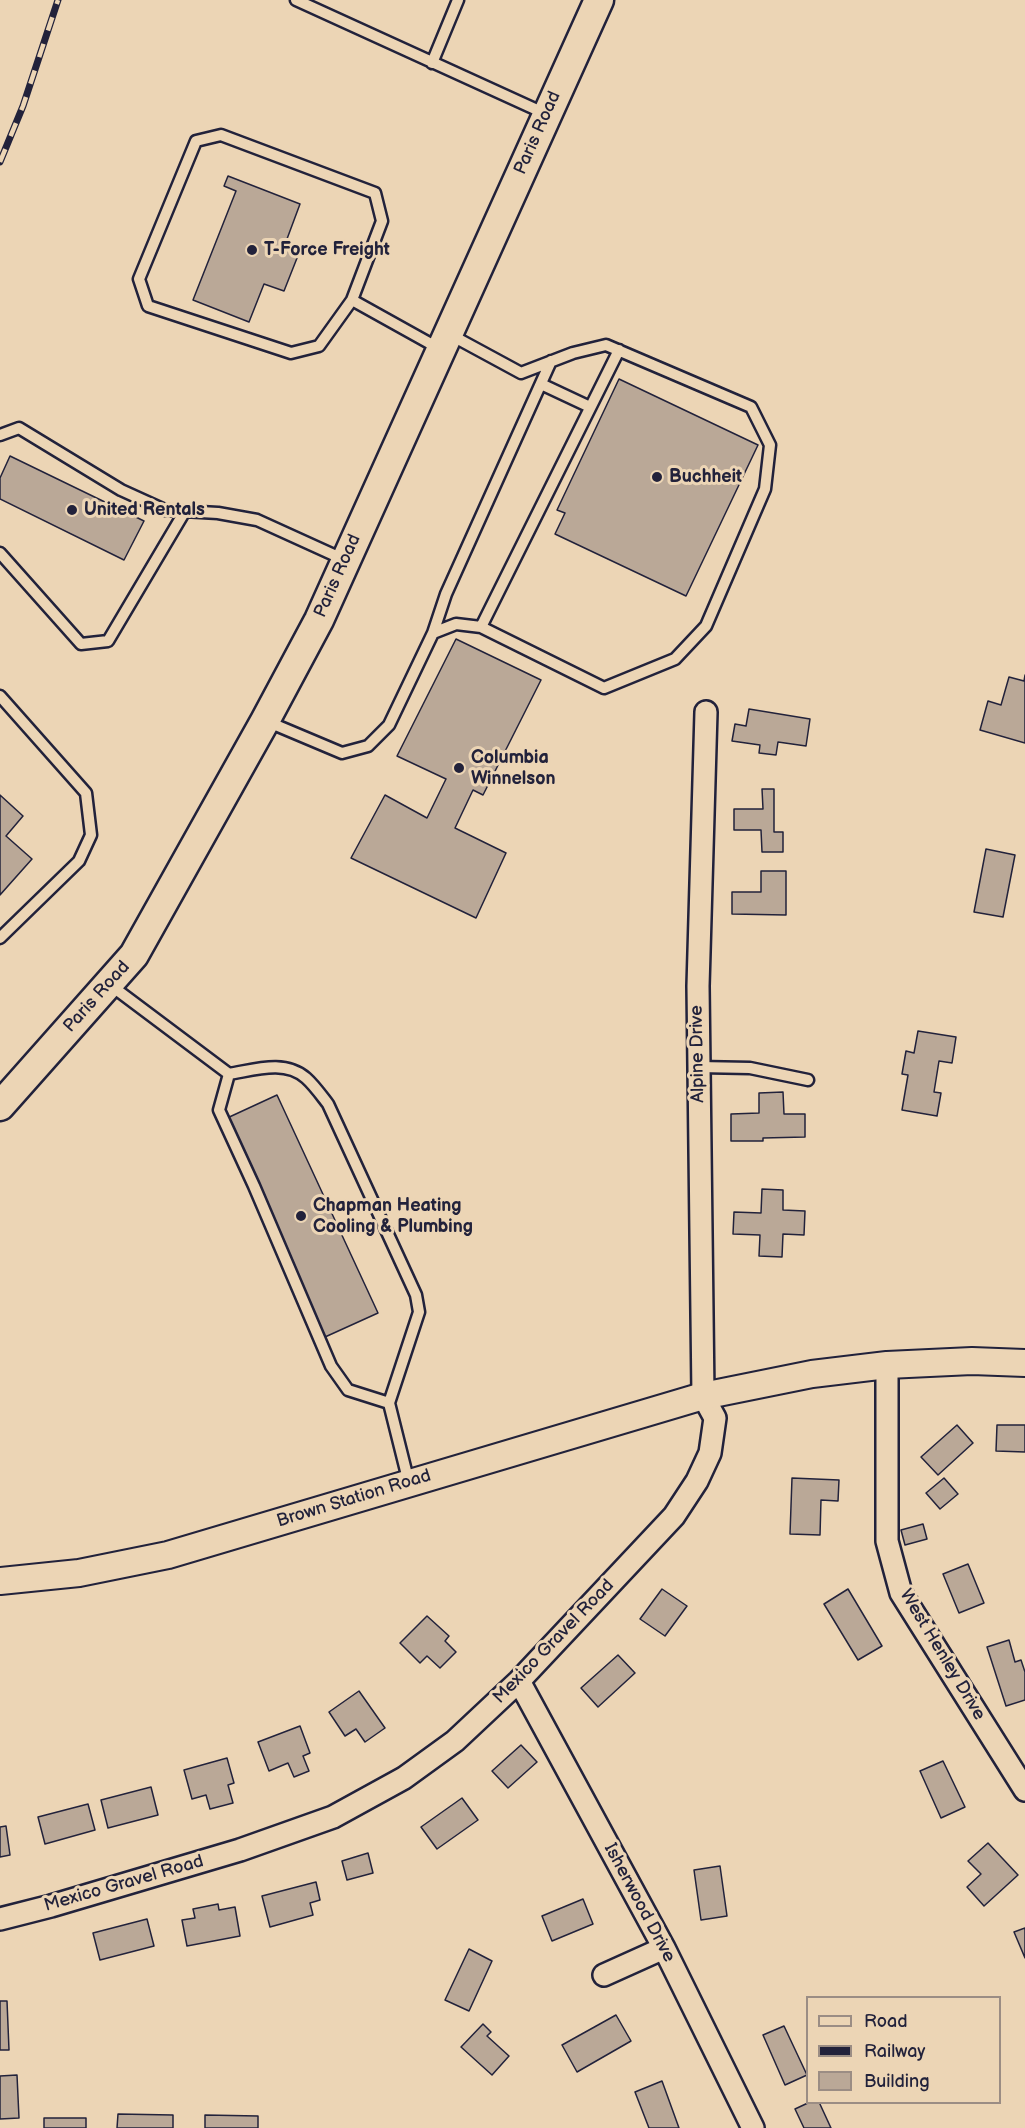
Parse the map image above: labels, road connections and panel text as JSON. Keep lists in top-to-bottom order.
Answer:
{
  "streets": {
    "main road": ["Paris Road"],
    "street": [
      "Alpine Drive",
      "Brown Station Road",
      "Mexico Gravel Road",
      "West Henley Drive",
      "Isherwood Drive"
    ]
  },
  "crossings": [
    ["Alpine Drive", "Brown Station Road"],
    ["Alpine Drive", "Mexico Gravel Road"],
    ["Brown Station Road", "Mexico Gravel Road"],
    ["Mexico Gravel Road", "Isherwood Drive"]
  ],
  "places": [
    "T-Force Freight",
    "Buchheit",
    "United Rentals",
    "Columbia Winnelson",
    "Chapman Heating Cooling & Plumbing"
  ],
  "legend": ["Road", "Railway", "Building"]
}
